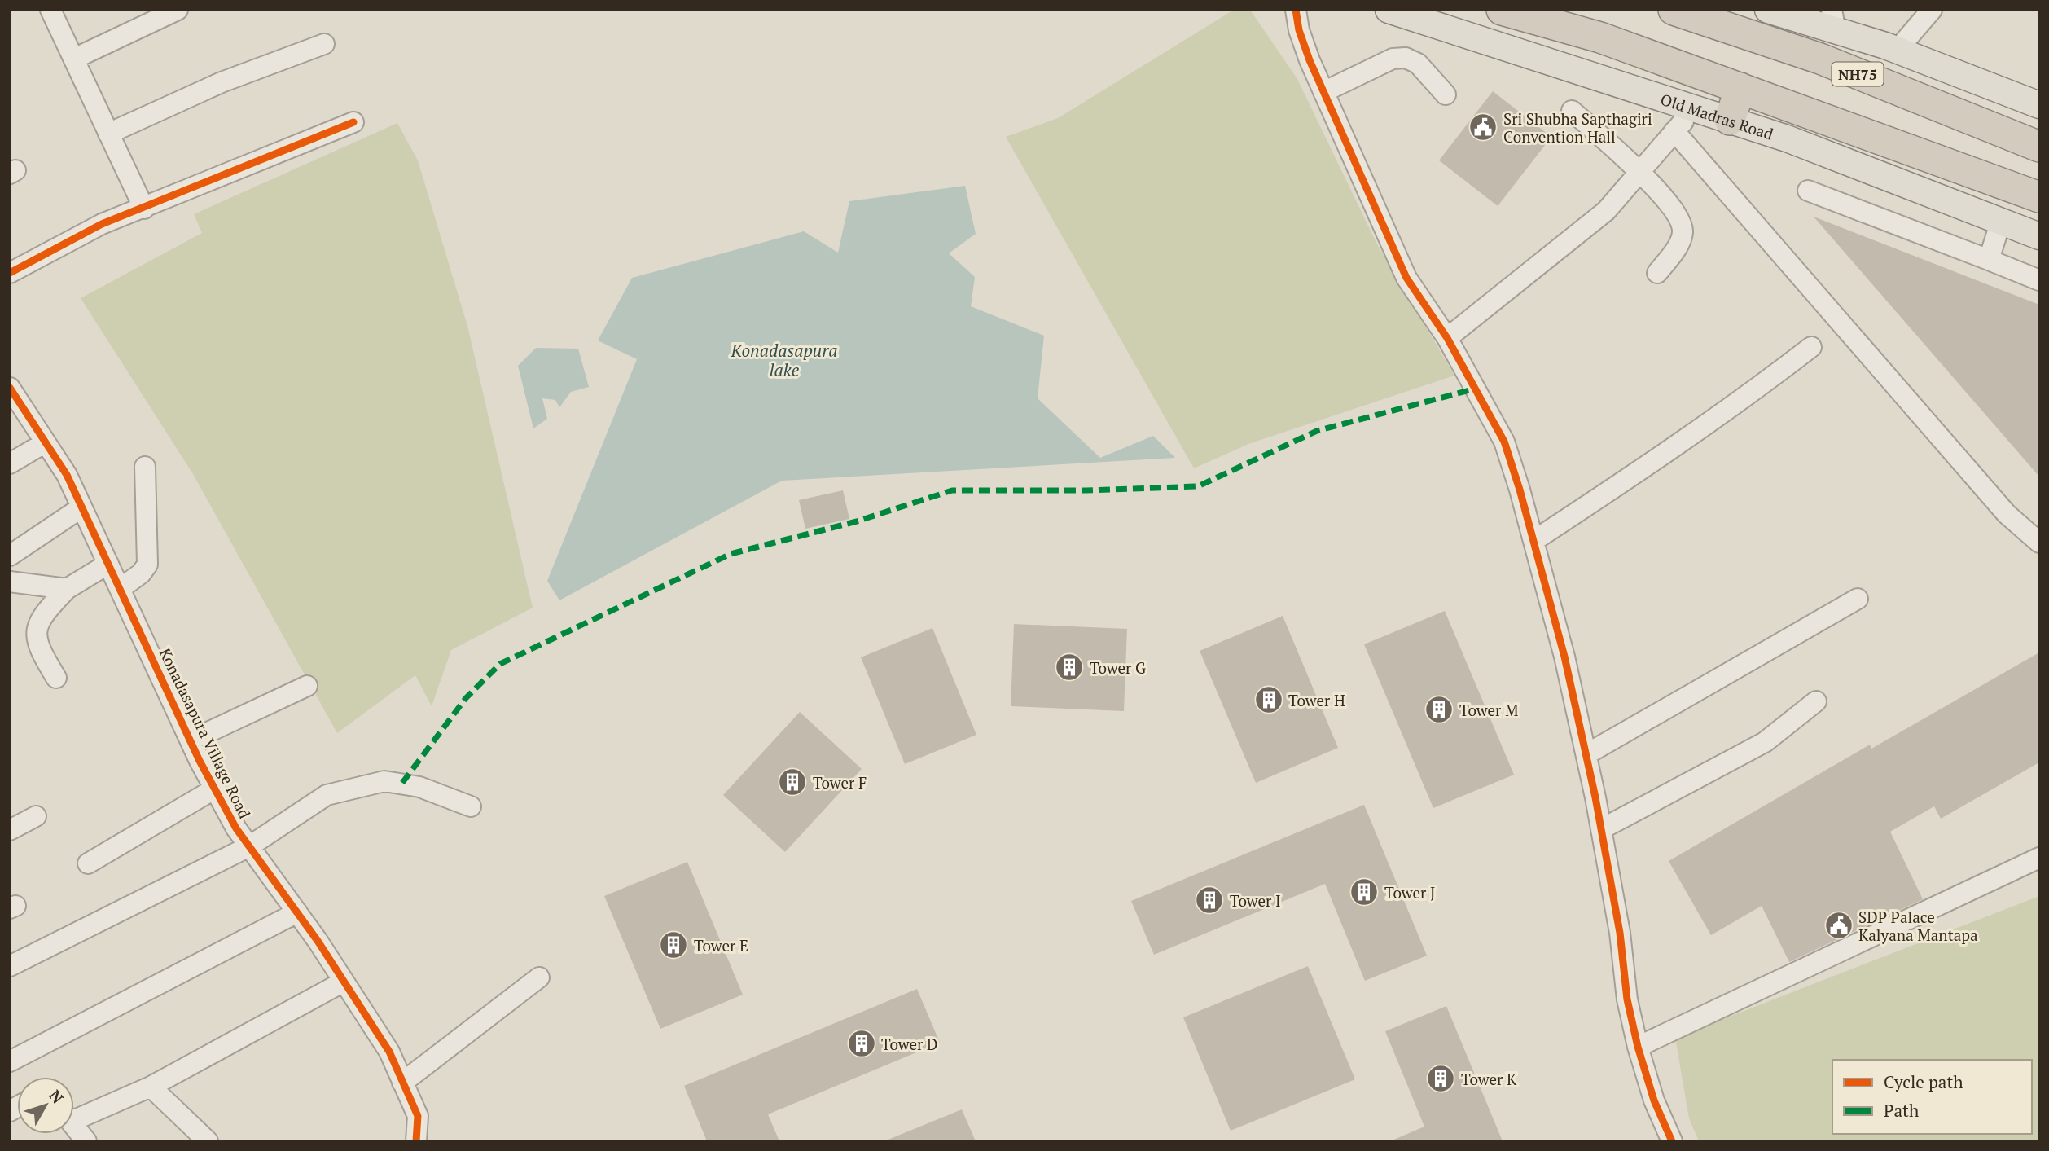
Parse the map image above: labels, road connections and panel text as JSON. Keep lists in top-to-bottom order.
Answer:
{
  "streets": {
    "highway": ["NH75", "Old Madras Road"],
    "street": ["Konadasapura Village Road"]
  },
  "water": ["Konadasapura lake"],
  "places": {
    "public building": ["Sri Shubha Sapthagiri Convention Hall", "SDP Palace Kalyana Mantapa"],
    "building": [
      "Tower G",
      "Tower H",
      "Tower M",
      "Tower F",
      "Tower J",
      "Tower I",
      "Tower E",
      "Tower D",
      "Tower K"
    ]
  },
  "legend": ["Cycle path", "Path"],
  "north": "top right"
}
